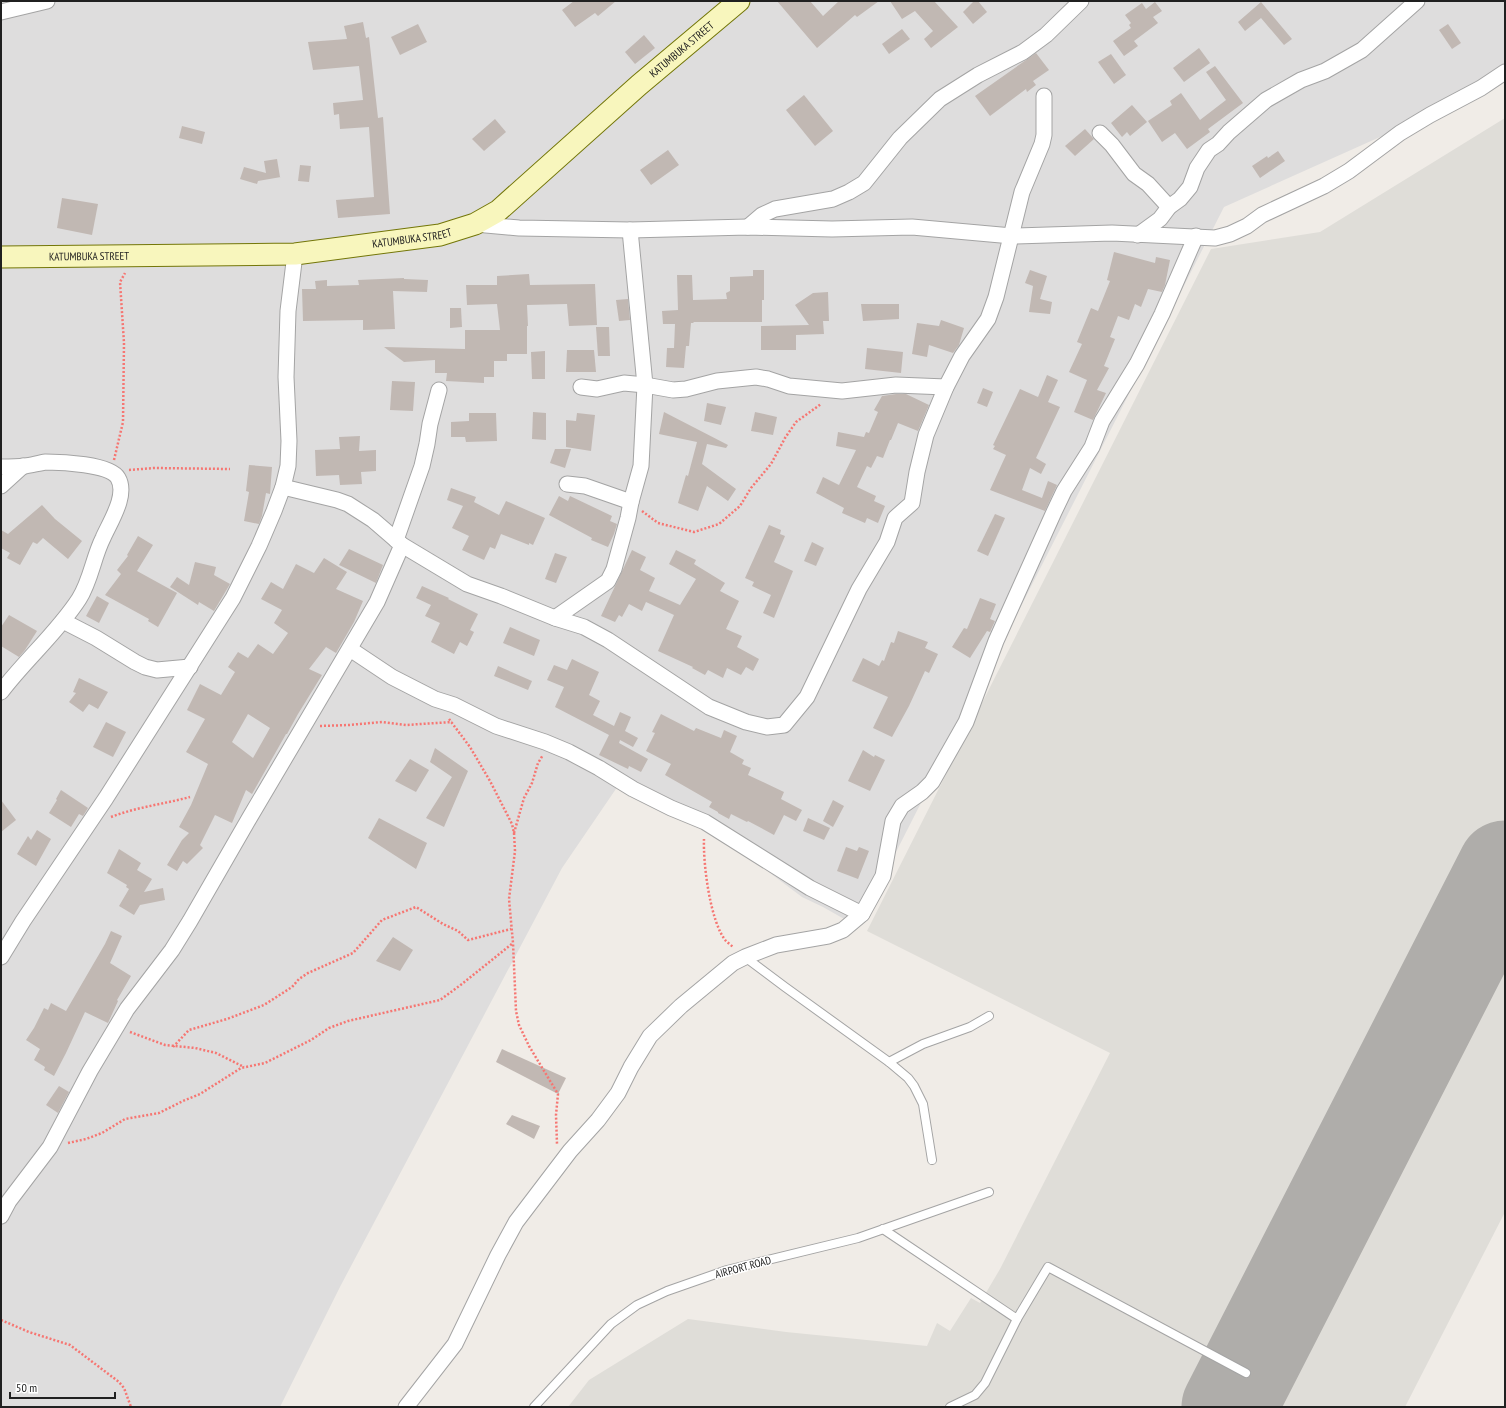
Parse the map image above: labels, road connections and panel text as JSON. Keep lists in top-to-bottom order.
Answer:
{
  "streets": {
    "main road": ["KATUMBUKA STREET"],
    "lane": ["AIRPORT ROAD"]
  },
  "scale_bar": "50 m"
}
